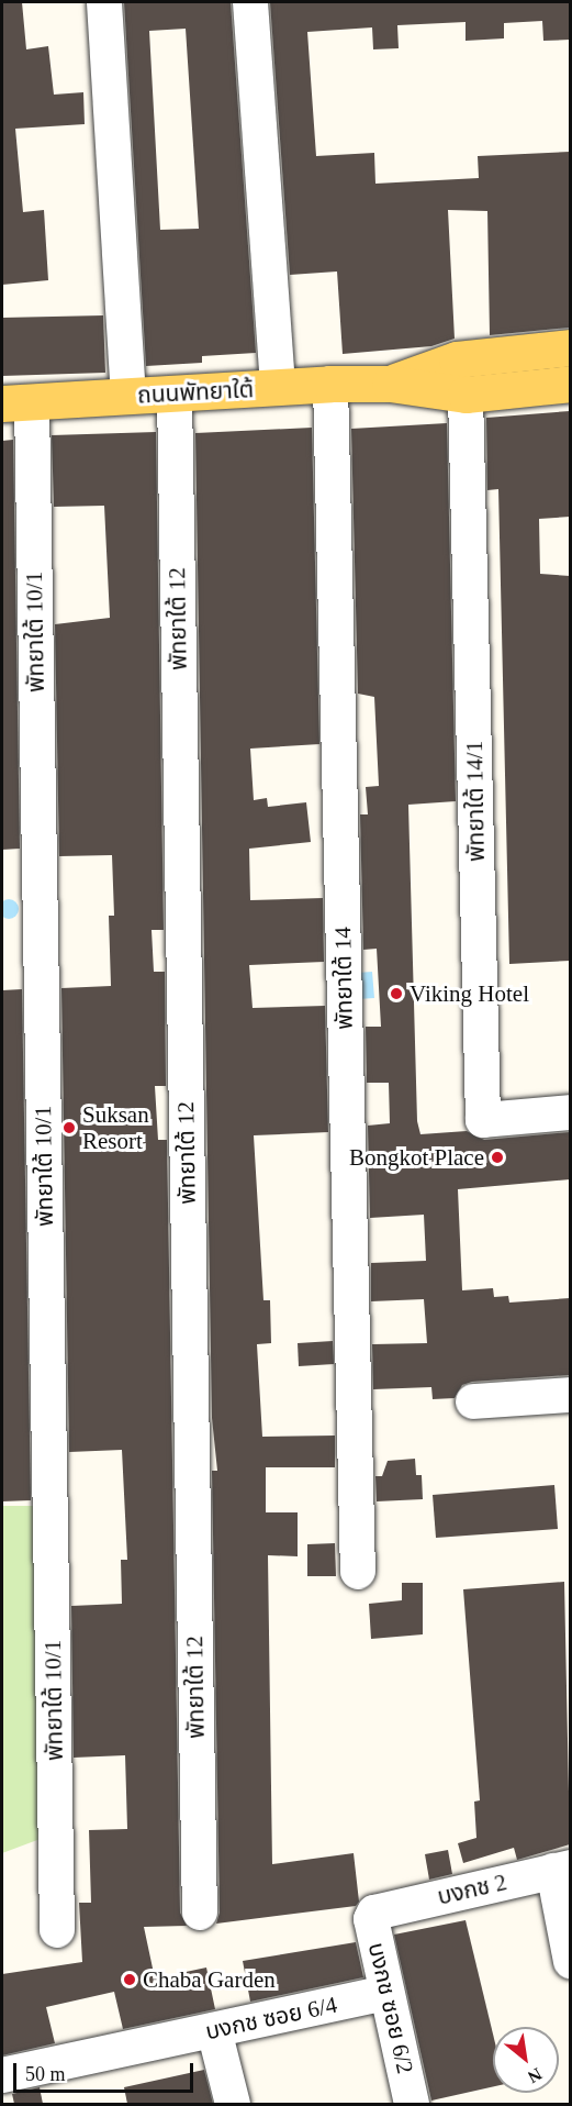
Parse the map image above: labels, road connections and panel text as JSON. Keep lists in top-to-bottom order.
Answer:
{
  "streets": {
    "main road": ["ถนนพัทยาใต้"],
    "street": [
      "พัทยาใต้ 12",
      "พัทยาใต้ 10/1",
      "พัทยาใต้ 14/1",
      "พัทยาใต้ 14",
      "บงกช 2",
      "บงกช ซอย 6/2",
      "บงกช ซอย 6/4"
    ]
  },
  "crossings": [
    ["ถนนพัทยาใต้", "พัทยาใต้ 12"],
    ["ถนนพัทยาใต้", "พัทยาใต้ 10/1"],
    ["ถนนพัทยาใต้", "พัทยาใต้ 14/1"],
    ["ถนนพัทยาใต้", "พัทยาใต้ 14"],
    ["บงกช 2", "บงกช ซอย 6/2"],
    ["บงกช ซอย 6/2", "บงกช ซอย 6/4"]
  ],
  "places": [
    "Viking Hotel",
    "Suksan Resort",
    "Bongkot Place",
    "Chaba Garden"
  ],
  "scale_bar": "50 m",
  "north": "bottom right"
}
